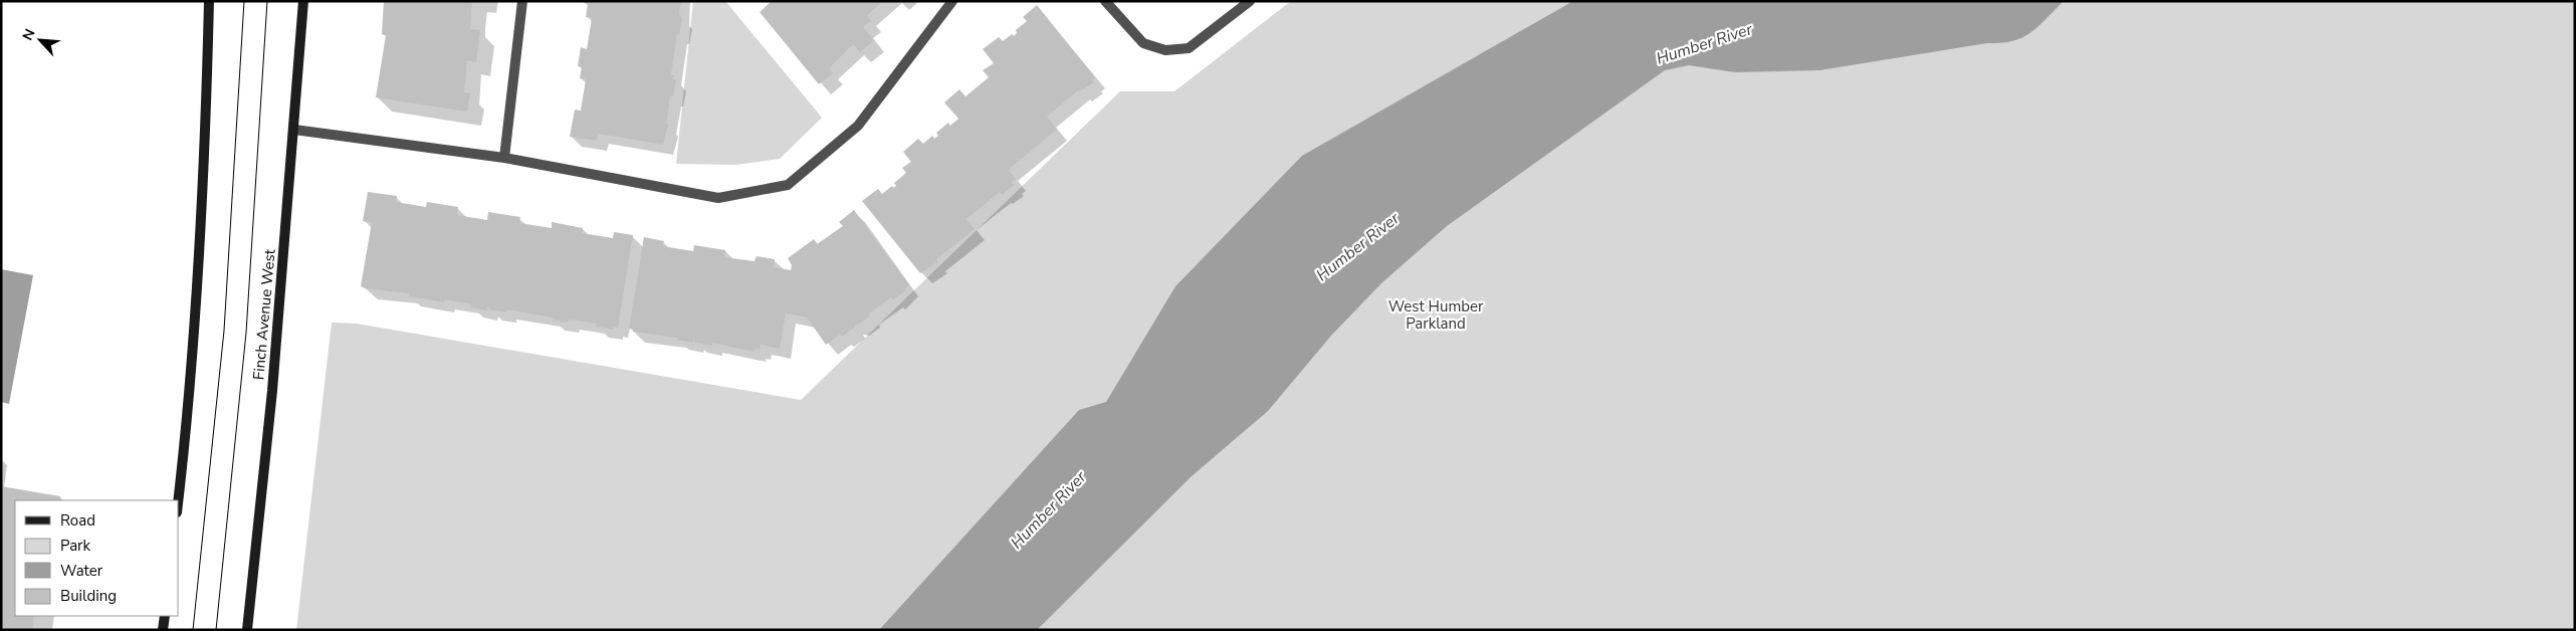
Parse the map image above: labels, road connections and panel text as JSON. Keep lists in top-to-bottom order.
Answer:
{
  "streets": {
    "main road": ["Finch Avenue West"]
  },
  "water": ["Humber River"],
  "parks": ["West Humber Parkland"],
  "legend": [
    "Road",
    "Park",
    "Water",
    "Building"
  ],
  "north": "top left"
}
